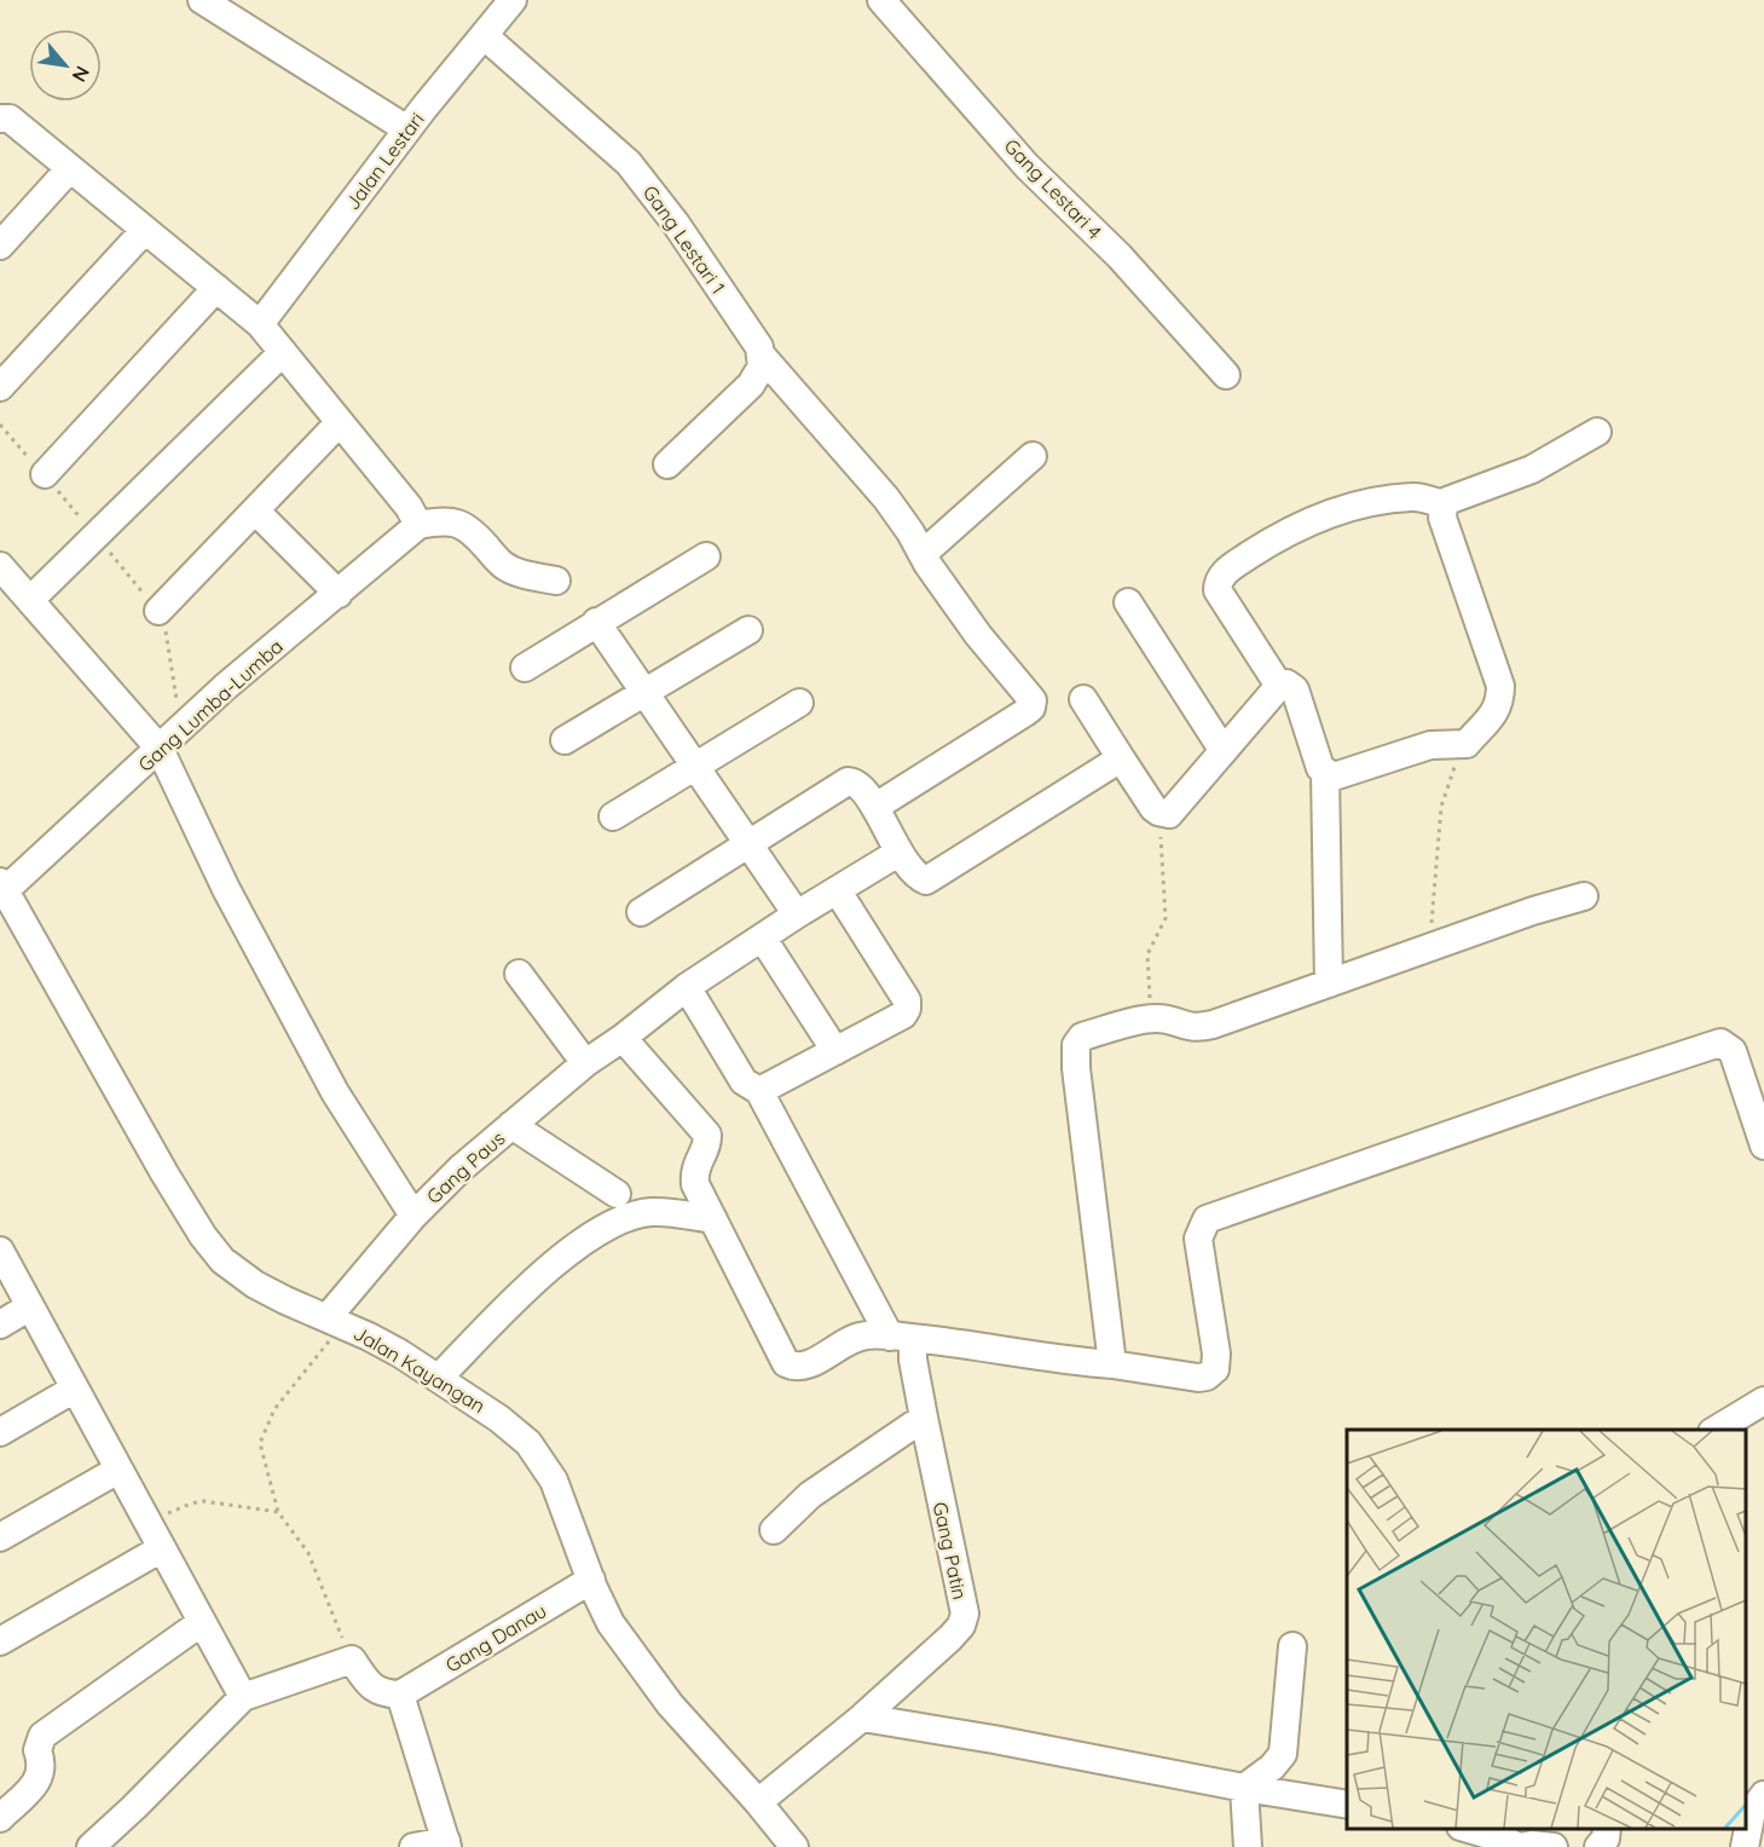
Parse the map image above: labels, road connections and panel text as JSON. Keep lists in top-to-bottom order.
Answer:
{
  "streets": {
    "street": [
      "Jalan Lestari",
      "Gang Lestari 4",
      "Gang Lestari 1",
      "Gang Lumba-Lumba",
      "Gang Paus",
      "Jalan Kayangan",
      "Gang Patin",
      "Gang Danau"
    ]
  },
  "crossings": [
    ["Jalan Lestari", "Gang Lestari 1"],
    ["Gang Lumba-Lumba", "Jalan Kayangan"],
    ["Gang Paus", "Jalan Kayangan"],
    ["Jalan Kayangan", "Gang Patin"],
    ["Jalan Kayangan", "Gang Danau"]
  ],
  "north": "bottom right"
}
